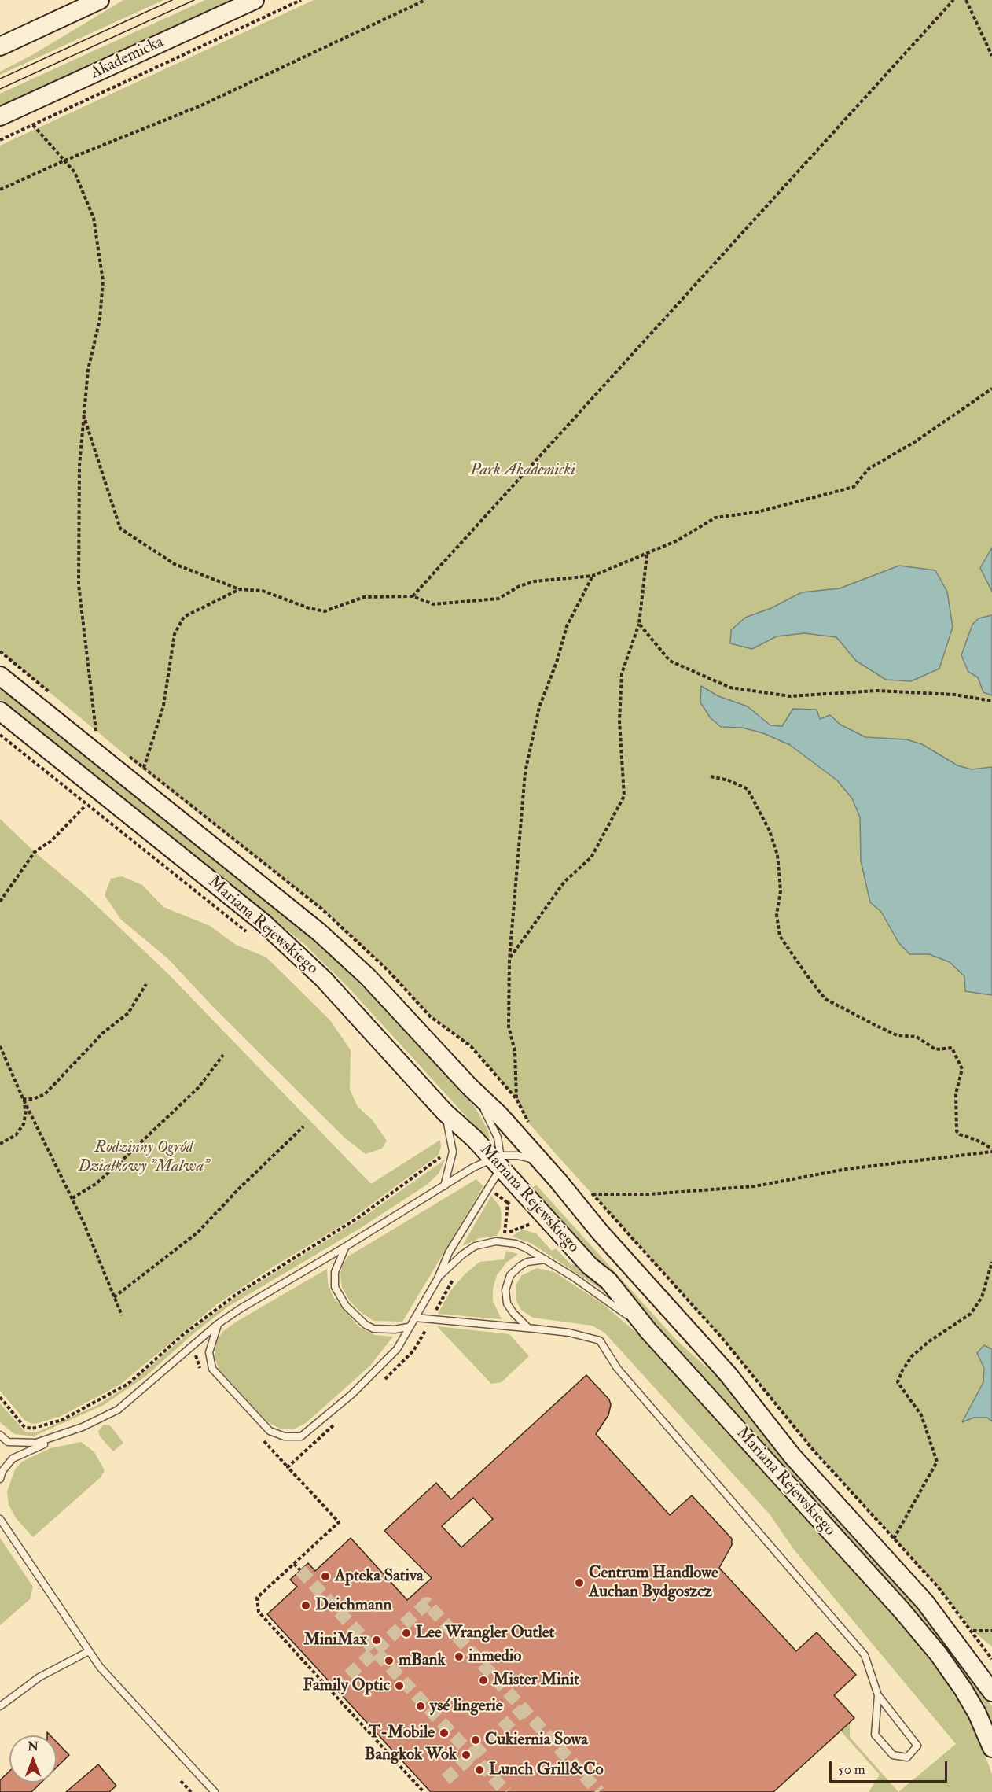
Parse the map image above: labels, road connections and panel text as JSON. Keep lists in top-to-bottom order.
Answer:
{
  "streets": {
    "street": ["Akademicka", "Mariana Rejewskiego"]
  },
  "parks": ["Park Akademicki", "Rodzinny Ogród Działkowy \"Malwa\""],
  "places": [
    "Apteka Sativa",
    "Centrum Handlowe Auchan Bydgoszcz",
    "Deichmann",
    "Lee Wrangler Outlet",
    "MiniMax",
    "inmedio",
    "mBank",
    "Mister Minit",
    "Family Optic",
    "ysé lingerie",
    "T-Mobile",
    "Cukiernia Sowa",
    "Bangkok Wok",
    "Lunch Grill&Co"
  ],
  "scale_bar": "50 m",
  "north": "top"
}
